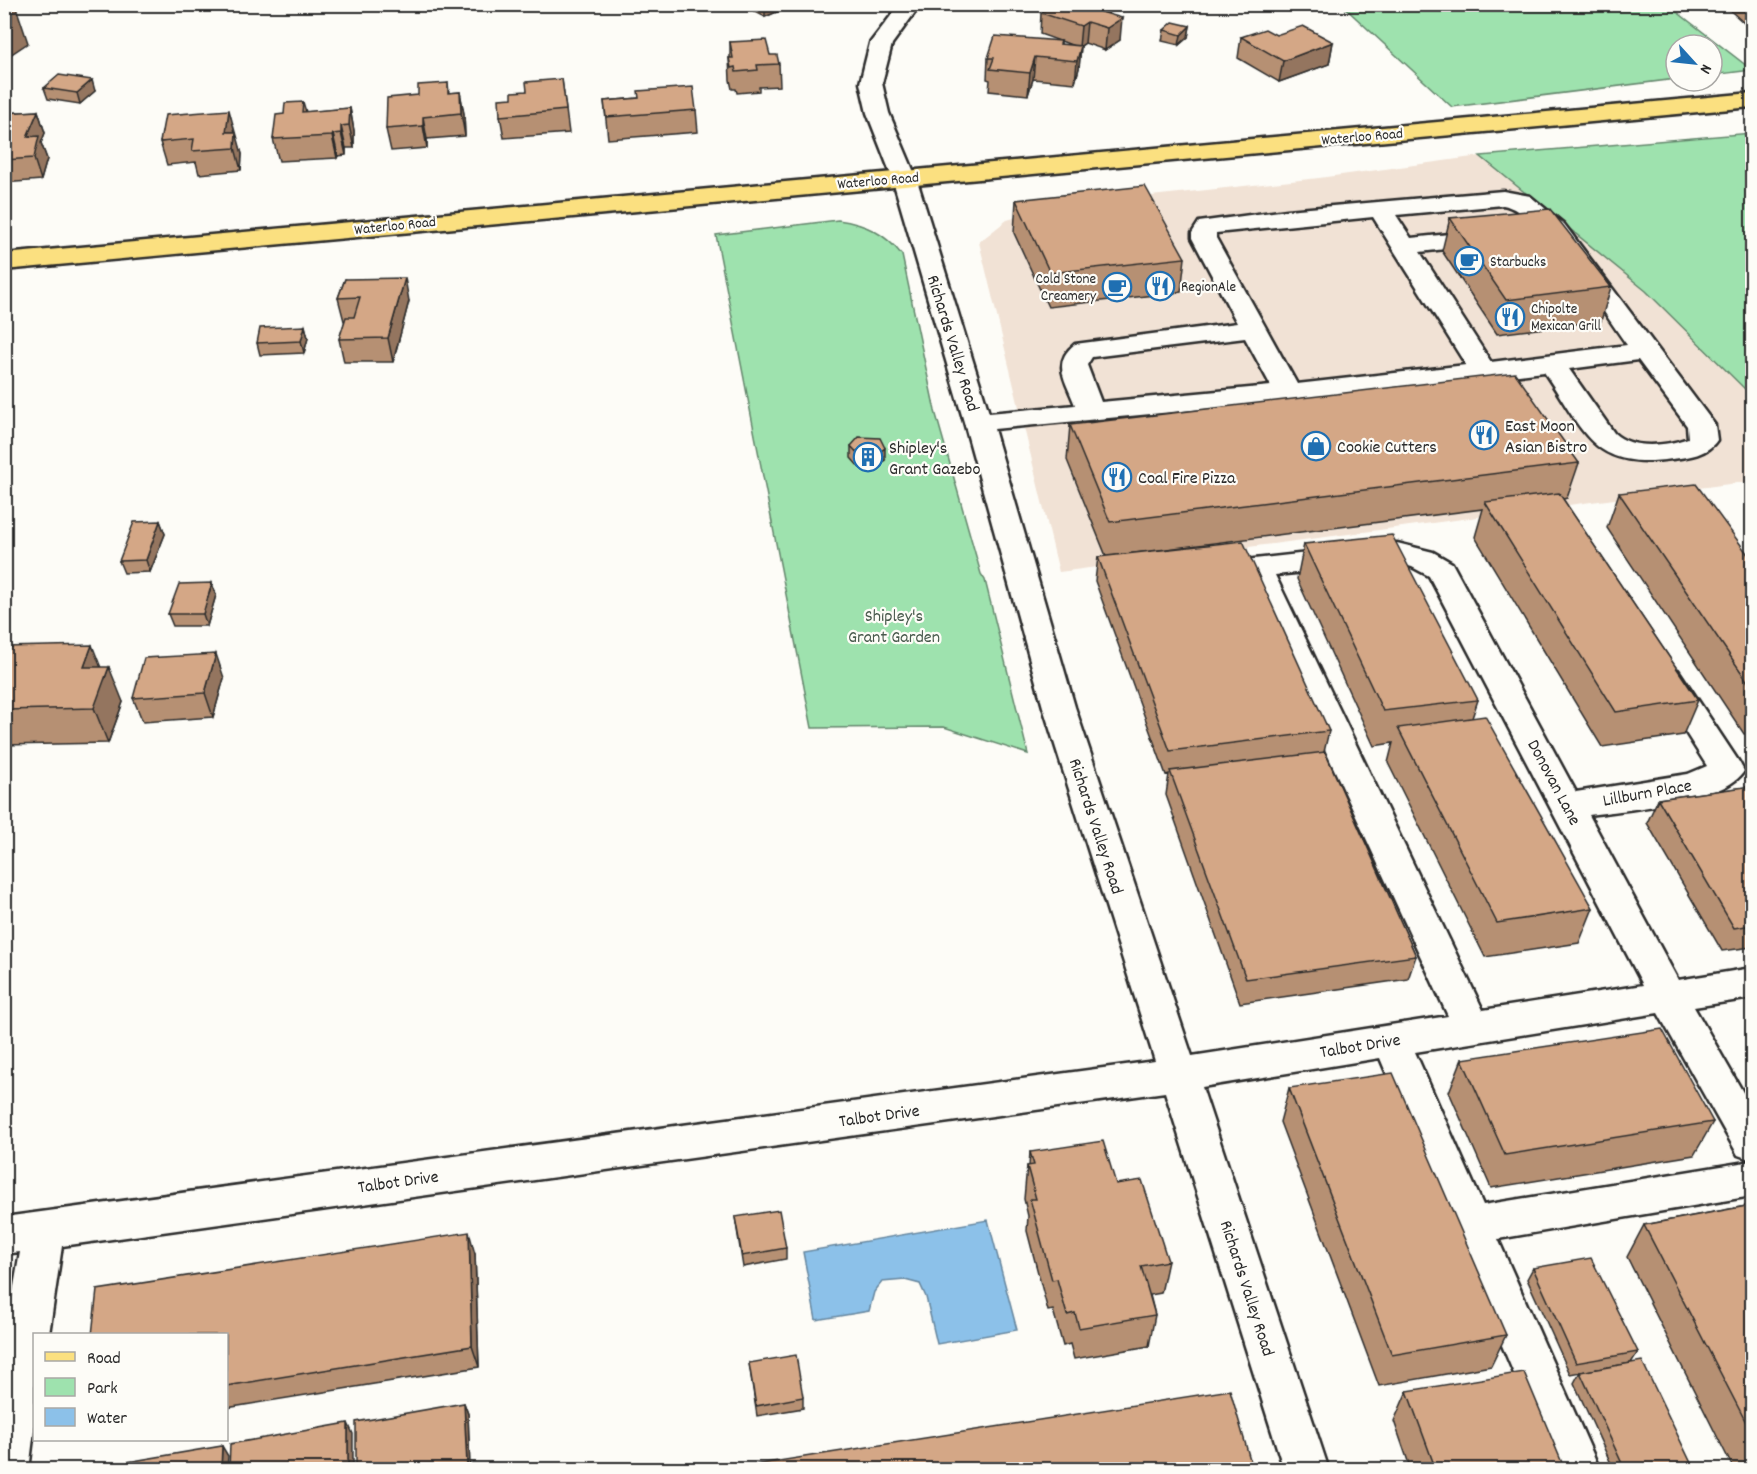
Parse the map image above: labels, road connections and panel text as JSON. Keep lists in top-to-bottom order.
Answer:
{
  "streets": {
    "main road": ["Waterloo Road"],
    "street": [
      "Richards Valley Road",
      "Donovan Lane",
      "Lillburn Place",
      "Talbot Drive"
    ]
  },
  "crossings": [
    ["Waterloo Road", "Richards Valley Road"],
    ["Richards Valley Road", "Talbot Drive"],
    ["Donovan Lane", "Lillburn Place"],
    ["Donovan Lane", "Talbot Drive"]
  ],
  "parks": ["Shipley's Grant Garden"],
  "places": {
    "cafe": ["Starbucks", "Cold Stone Creamery"],
    "restaurant": [
      "RegionAle",
      "Chipolte Mexican Grill",
      "East Moon Asian Bistro",
      "Coal Fire Pizza"
    ],
    "shop": ["Cookie Cutters"],
    "building": ["Shipley's Grant Gazebo"]
  },
  "legend": ["Road", "Park", "Water"],
  "north": "bottom right"
}
